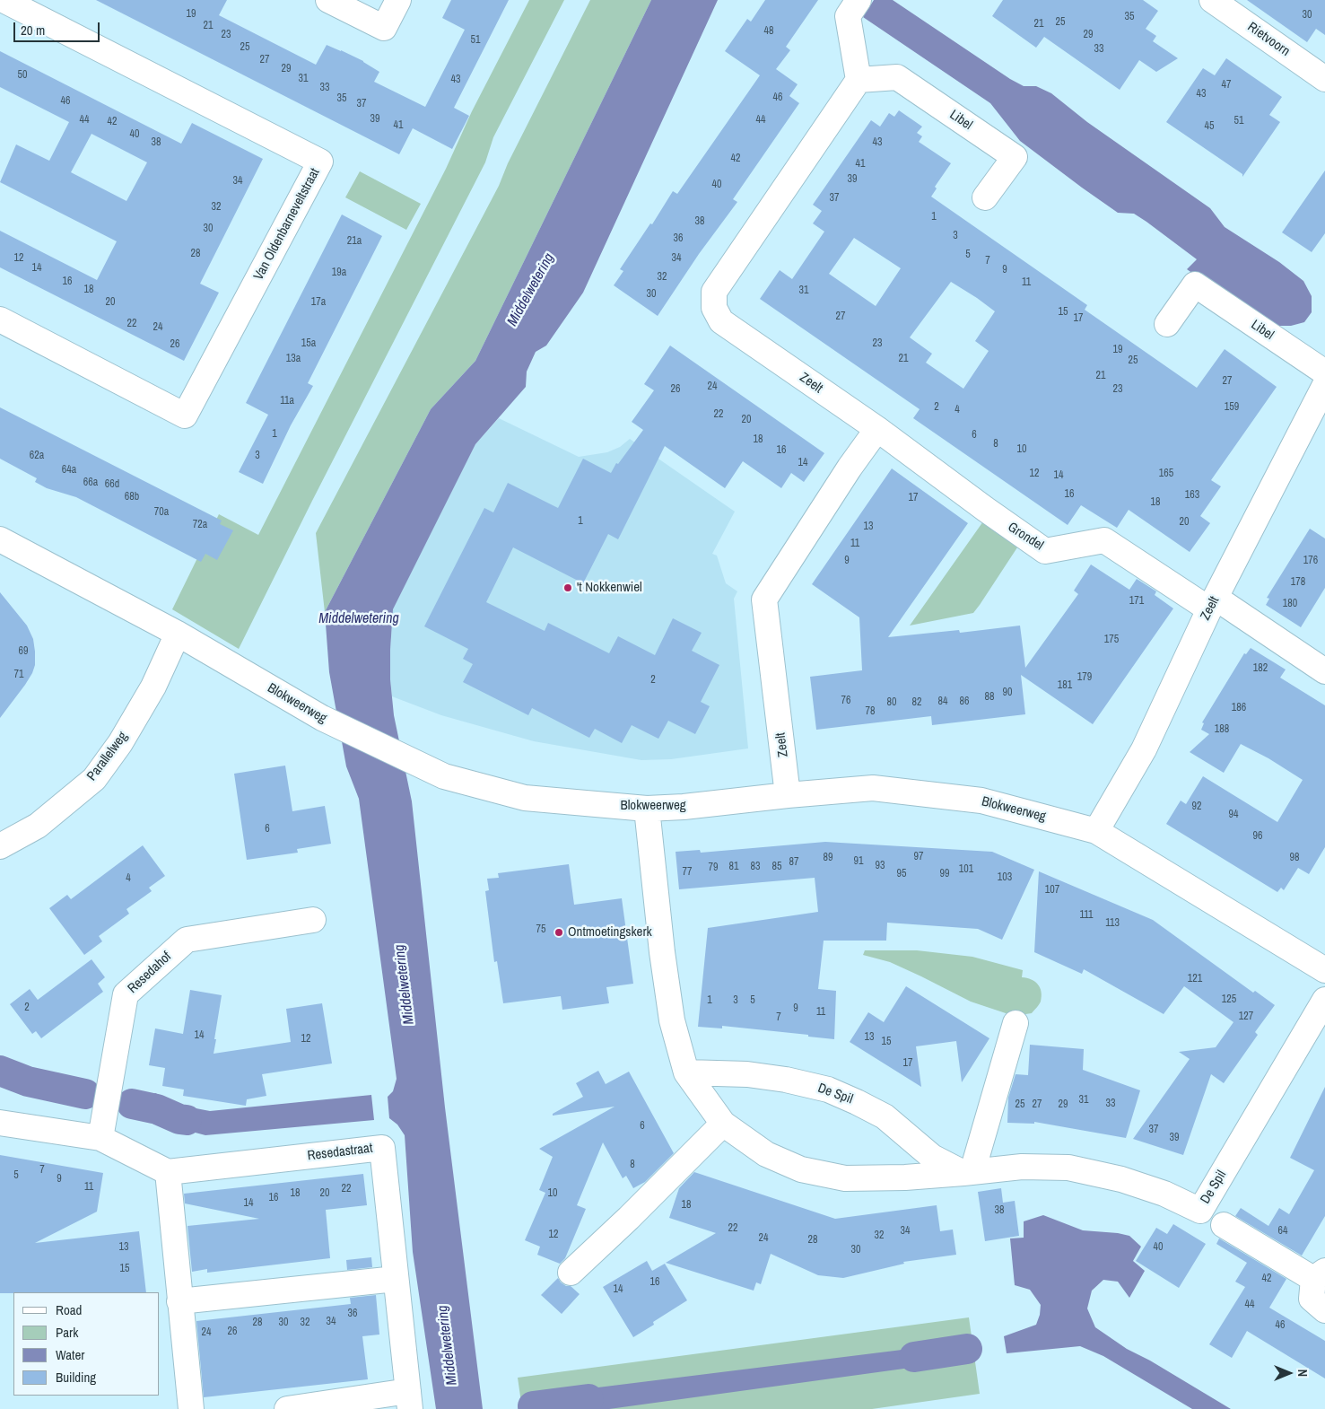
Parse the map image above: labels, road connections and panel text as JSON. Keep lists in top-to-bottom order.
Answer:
{
  "streets": {
    "street": [
      "Rietvoorn",
      "Libel",
      "Van Oldenbarneveltstraat",
      "Zeelt",
      "Grondel",
      "Blokweerweg",
      "Parallelweg",
      "Resedahof",
      "De Spil",
      "Resedastraat"
    ]
  },
  "crossings": [
    ["Libel", "Zeelt"],
    ["Zeelt", "Grondel"],
    ["Zeelt", "Blokweerweg"],
    ["Blokweerweg", "Parallelweg"],
    ["Blokweerweg", "De Spil"]
  ],
  "water": ["Middelwetering"],
  "places": ["'t Nokkenwiel", "Ontmoetingskerk"],
  "house_numbers": [
    "19",
    "30",
    "35",
    "25",
    "21",
    "21",
    "48",
    "23",
    "29",
    "51",
    "25",
    "33",
    "27",
    "29",
    "50",
    "31",
    "43",
    "47",
    "33",
    "43",
    "46",
    "35",
    "46",
    "37",
    "39",
    "44",
    "44",
    "51",
    "42",
    "41",
    "45",
    "40",
    "38",
    "43",
    "42",
    "41",
    "39",
    "34",
    "40",
    "37",
    "32",
    "1",
    "38",
    "30",
    "3",
    "36",
    "21a",
    "28",
    "5",
    "12",
    "34",
    "7",
    "14",
    "9",
    "19a",
    "32",
    "16",
    "11",
    "18",
    "31",
    "30",
    "20",
    "17a",
    "15",
    "27",
    "17",
    "22",
    "24",
    "15a",
    "23",
    "26",
    "19",
    "13a",
    "21",
    "25",
    "21",
    "27",
    "24",
    "26",
    "23",
    "11a",
    "2",
    "159",
    "4",
    "22",
    "20",
    "1",
    "6",
    "18",
    "8",
    "10",
    "16",
    "62a",
    "3",
    "14",
    "64a",
    "12",
    "165",
    "14",
    "66a",
    "66d",
    "16",
    "163",
    "68b",
    "17",
    "18",
    "70a",
    "1",
    "20",
    "72a",
    "13",
    "11",
    "9",
    "176",
    "178",
    "171",
    "180",
    "175",
    "69",
    "182",
    "71",
    "179",
    "2",
    "181",
    "90",
    "88",
    "76",
    "84",
    "86",
    "80",
    "82",
    "186",
    "78",
    "188",
    "92",
    "94",
    "6",
    "96",
    "97",
    "89",
    "98",
    "91",
    "87",
    "93",
    "81",
    "83",
    "85",
    "79",
    "101",
    "77",
    "95",
    "99",
    "103",
    "4",
    "107",
    "111",
    "113",
    "75",
    "121",
    "125",
    "1",
    "3",
    "5",
    "2",
    "9",
    "11",
    "127",
    "7",
    "14",
    "13",
    "12",
    "15",
    "17",
    "31",
    "33",
    "25",
    "27",
    "29",
    "6",
    "37",
    "39",
    "8",
    "7",
    "5",
    "9",
    "11",
    "22",
    "18",
    "20",
    "10",
    "16",
    "14",
    "18",
    "38",
    "22",
    "34",
    "64",
    "12",
    "32",
    "24",
    "28",
    "13",
    "40",
    "30",
    "15",
    "42",
    "16",
    "14",
    "44",
    "36",
    "34",
    "28",
    "30",
    "32",
    "46",
    "26",
    "24"
  ],
  "legend": [
    "Road",
    "Park",
    "Water",
    "Building"
  ],
  "scale_bar": "20 m",
  "north": "right"
}
